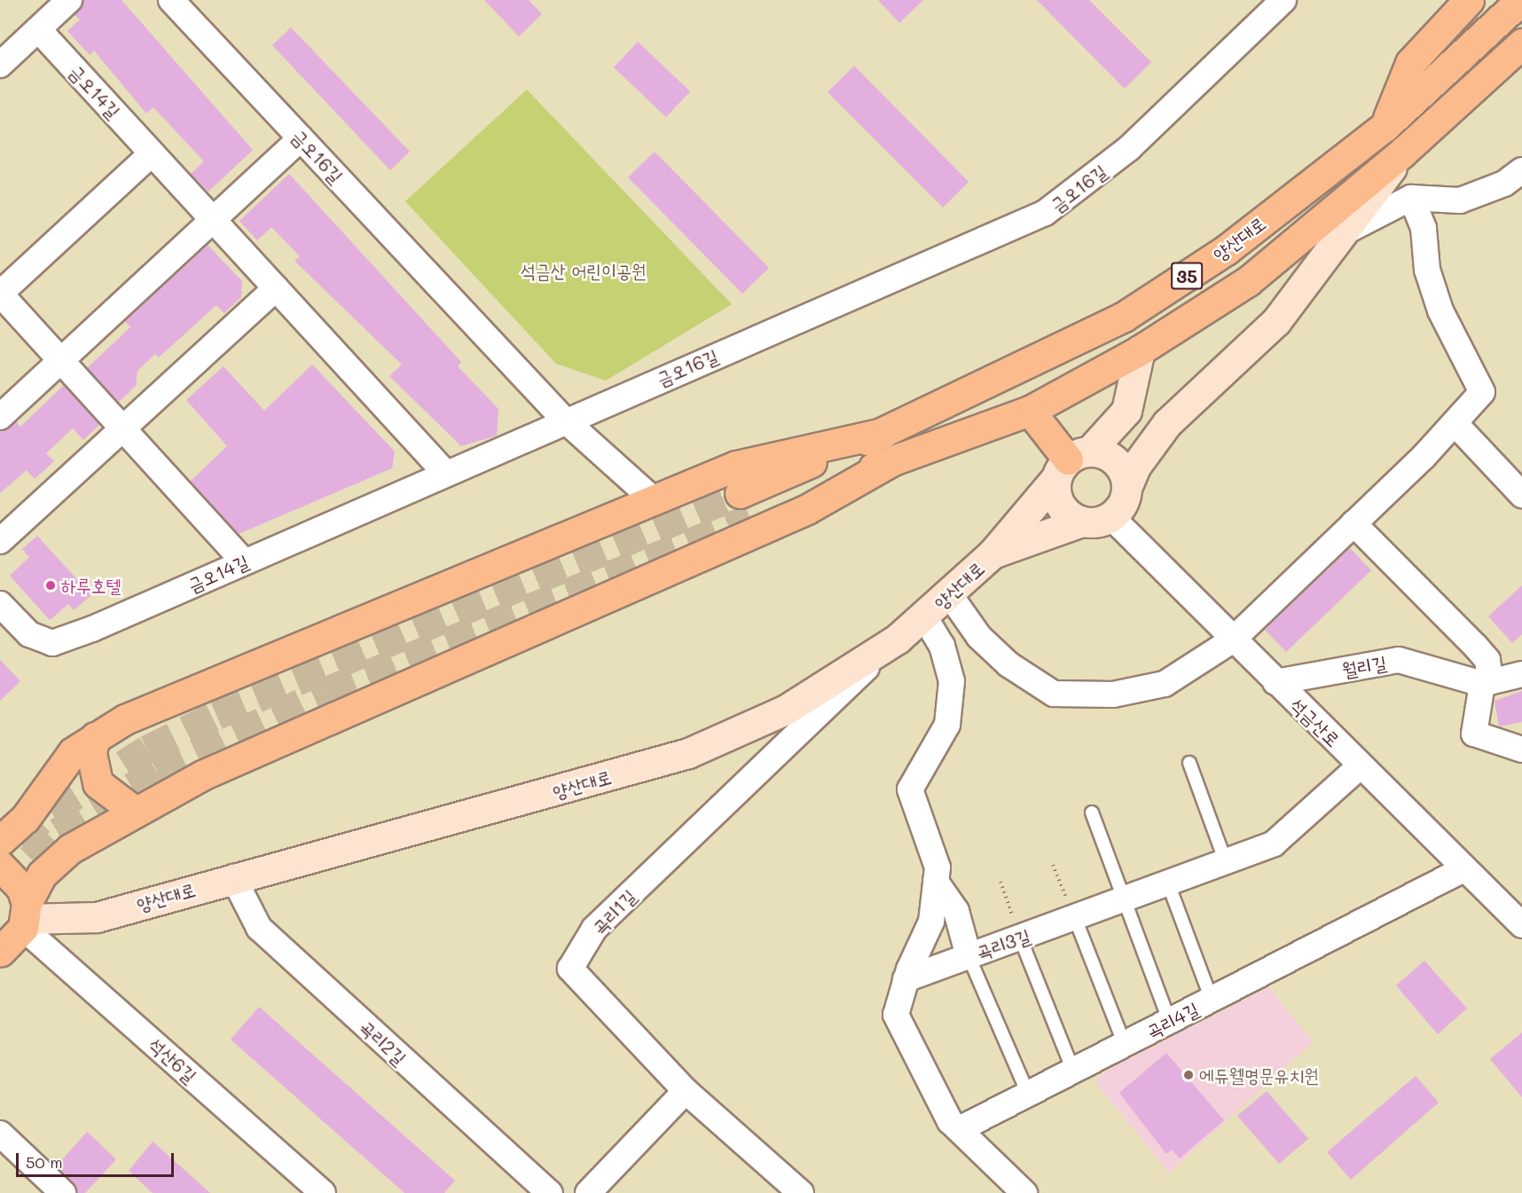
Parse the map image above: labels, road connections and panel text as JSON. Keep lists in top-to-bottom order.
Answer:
{
  "streets": {
    "main road": ["양산대로", "35"],
    "street": [
      "금오14길",
      "금오16길",
      "월리길",
      "석금산로",
      "곡리1길",
      "곡리3길",
      "곡리4길",
      "곡리2길",
      "석산6길"
    ]
  },
  "crossings": [
    ["금오14길", "금오16길"],
    ["양산대로", "석금산로"],
    ["양산대로", "곡리1길"],
    ["양산대로", "곡리3길"],
    ["양산대로", "곡리2길"],
    ["양산대로", "석산6길"],
    ["월리길", "석금산로"],
    ["석금산로", "곡리3길"],
    ["석금산로", "곡리4길"]
  ],
  "parks": ["석금산 어린이공원"],
  "places": ["하루호텔", "에듀웰명문유치원"],
  "scale_bar": "50 m"
}
